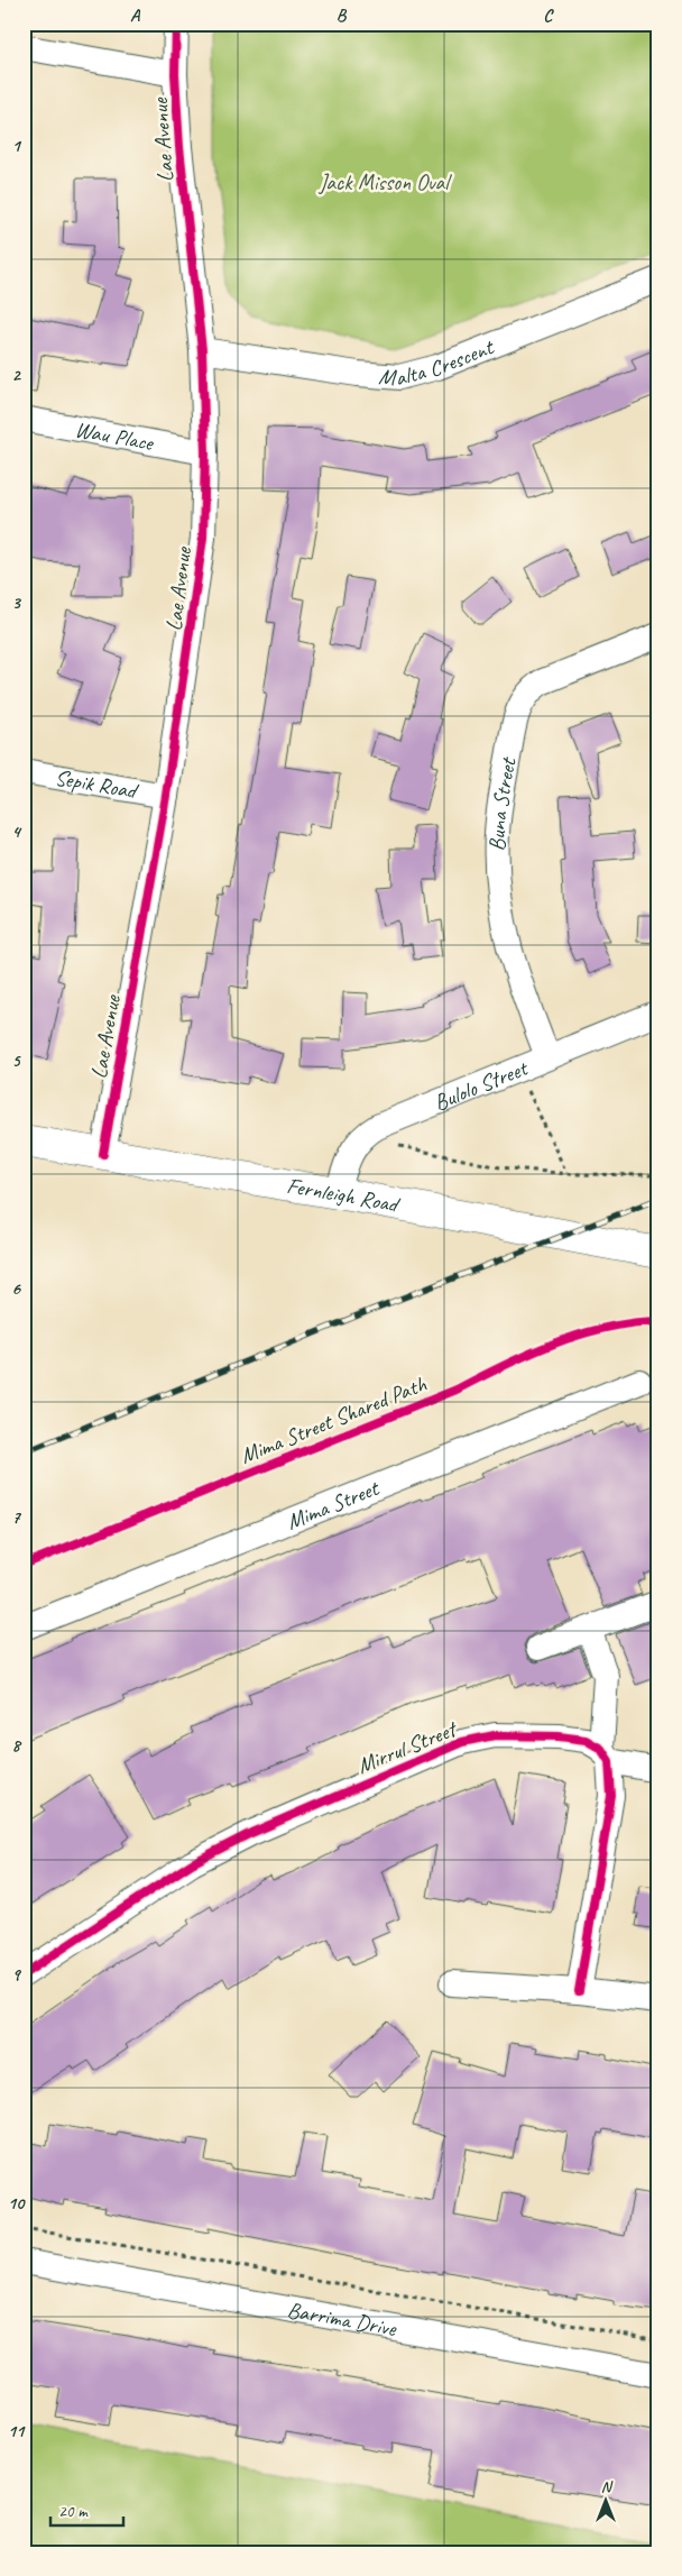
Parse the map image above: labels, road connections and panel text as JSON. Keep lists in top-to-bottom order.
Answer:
{
  "streets": {
    "street": [
      "Lae Avenue",
      "Malta Crescent",
      "Wau Place",
      "Sepik Road",
      "Buna Street",
      "Bulolo Street",
      "Fernleigh Road",
      "Mima Street",
      "Mirrul Street",
      "Barrima Drive"
    ],
    "cycle path": ["Mima Street Shared Path"]
  },
  "crossings": [
    ["Lae Avenue", "Malta Crescent"],
    ["Lae Avenue", "Wau Place"],
    ["Lae Avenue", "Sepik Road"],
    ["Lae Avenue", "Fernleigh Road"],
    ["Buna Street", "Bulolo Street"]
  ],
  "parks": ["Jack Misson Oval"],
  "scale_bar": "20 m",
  "north": "top",
  "grid": {
    "columns": ["A", "B", "C"],
    "rows": [
      "1",
      "2",
      "3",
      "4",
      "5",
      "6",
      "7",
      "8",
      "9",
      "10",
      "11"
    ]
  }
}
